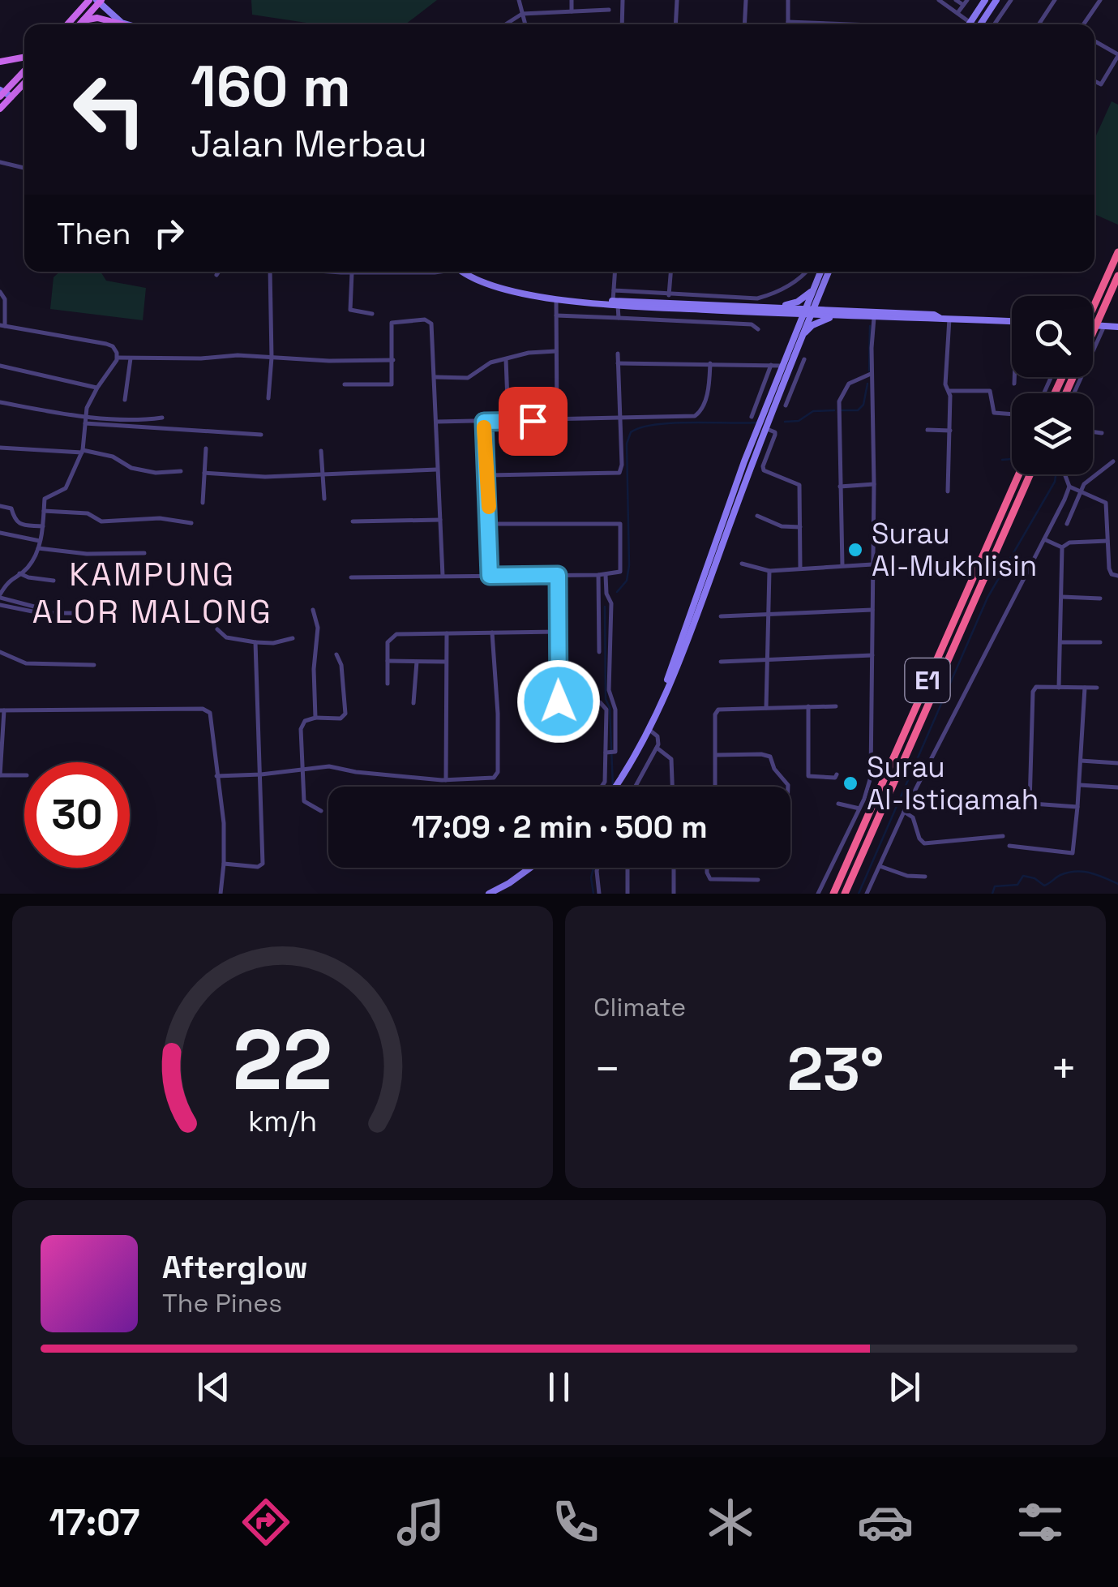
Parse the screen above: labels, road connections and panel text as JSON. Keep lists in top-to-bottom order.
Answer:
{
  "streets": {
    "highway": ["E1"]
  },
  "districts": ["KAMPUNG ALOR MALONG"],
  "places": ["Surau Al-Mukhlisin", "Surau Al-Istiqamah"],
  "page": {
    "turn": ["160 m", "Jalan Merbau"],
    "then": "Then",
    "limit": "30",
    "trip": "17:09 · 2 min · 500 m",
    "tile": "Climate",
    "heat": ["−", "23°", "+"],
    "song": ["Afterglow", "The Pines"],
    "tabs": "17:07",
    "gauge": ["22", "km/h"]
  }
}
